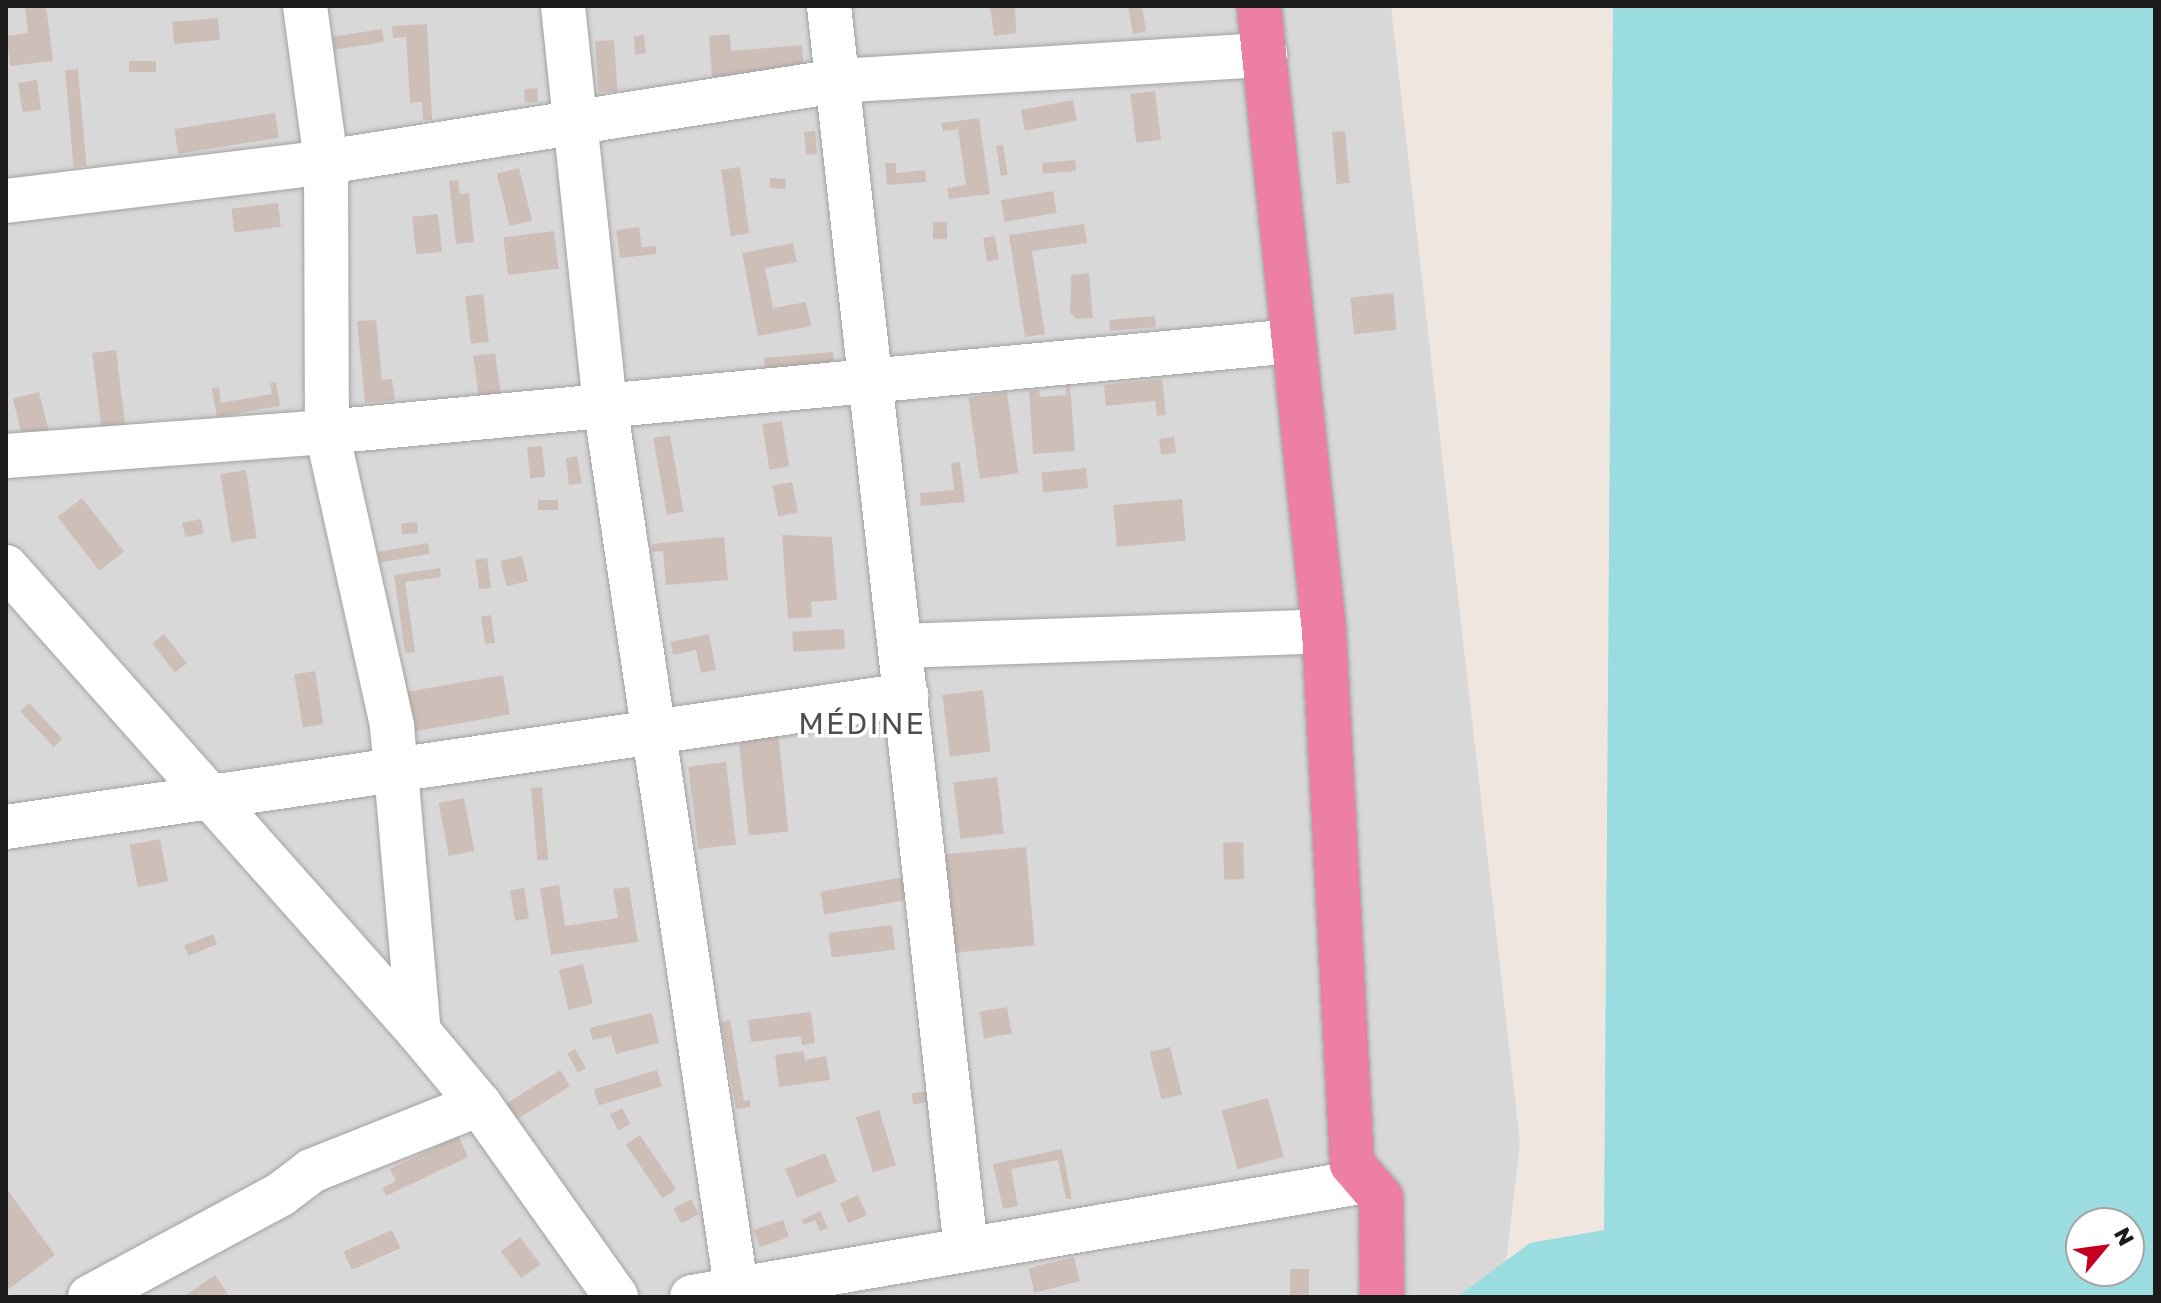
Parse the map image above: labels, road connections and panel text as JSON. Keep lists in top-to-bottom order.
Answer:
{
  "districts": ["MÉDINE"],
  "north": "top right"
}
